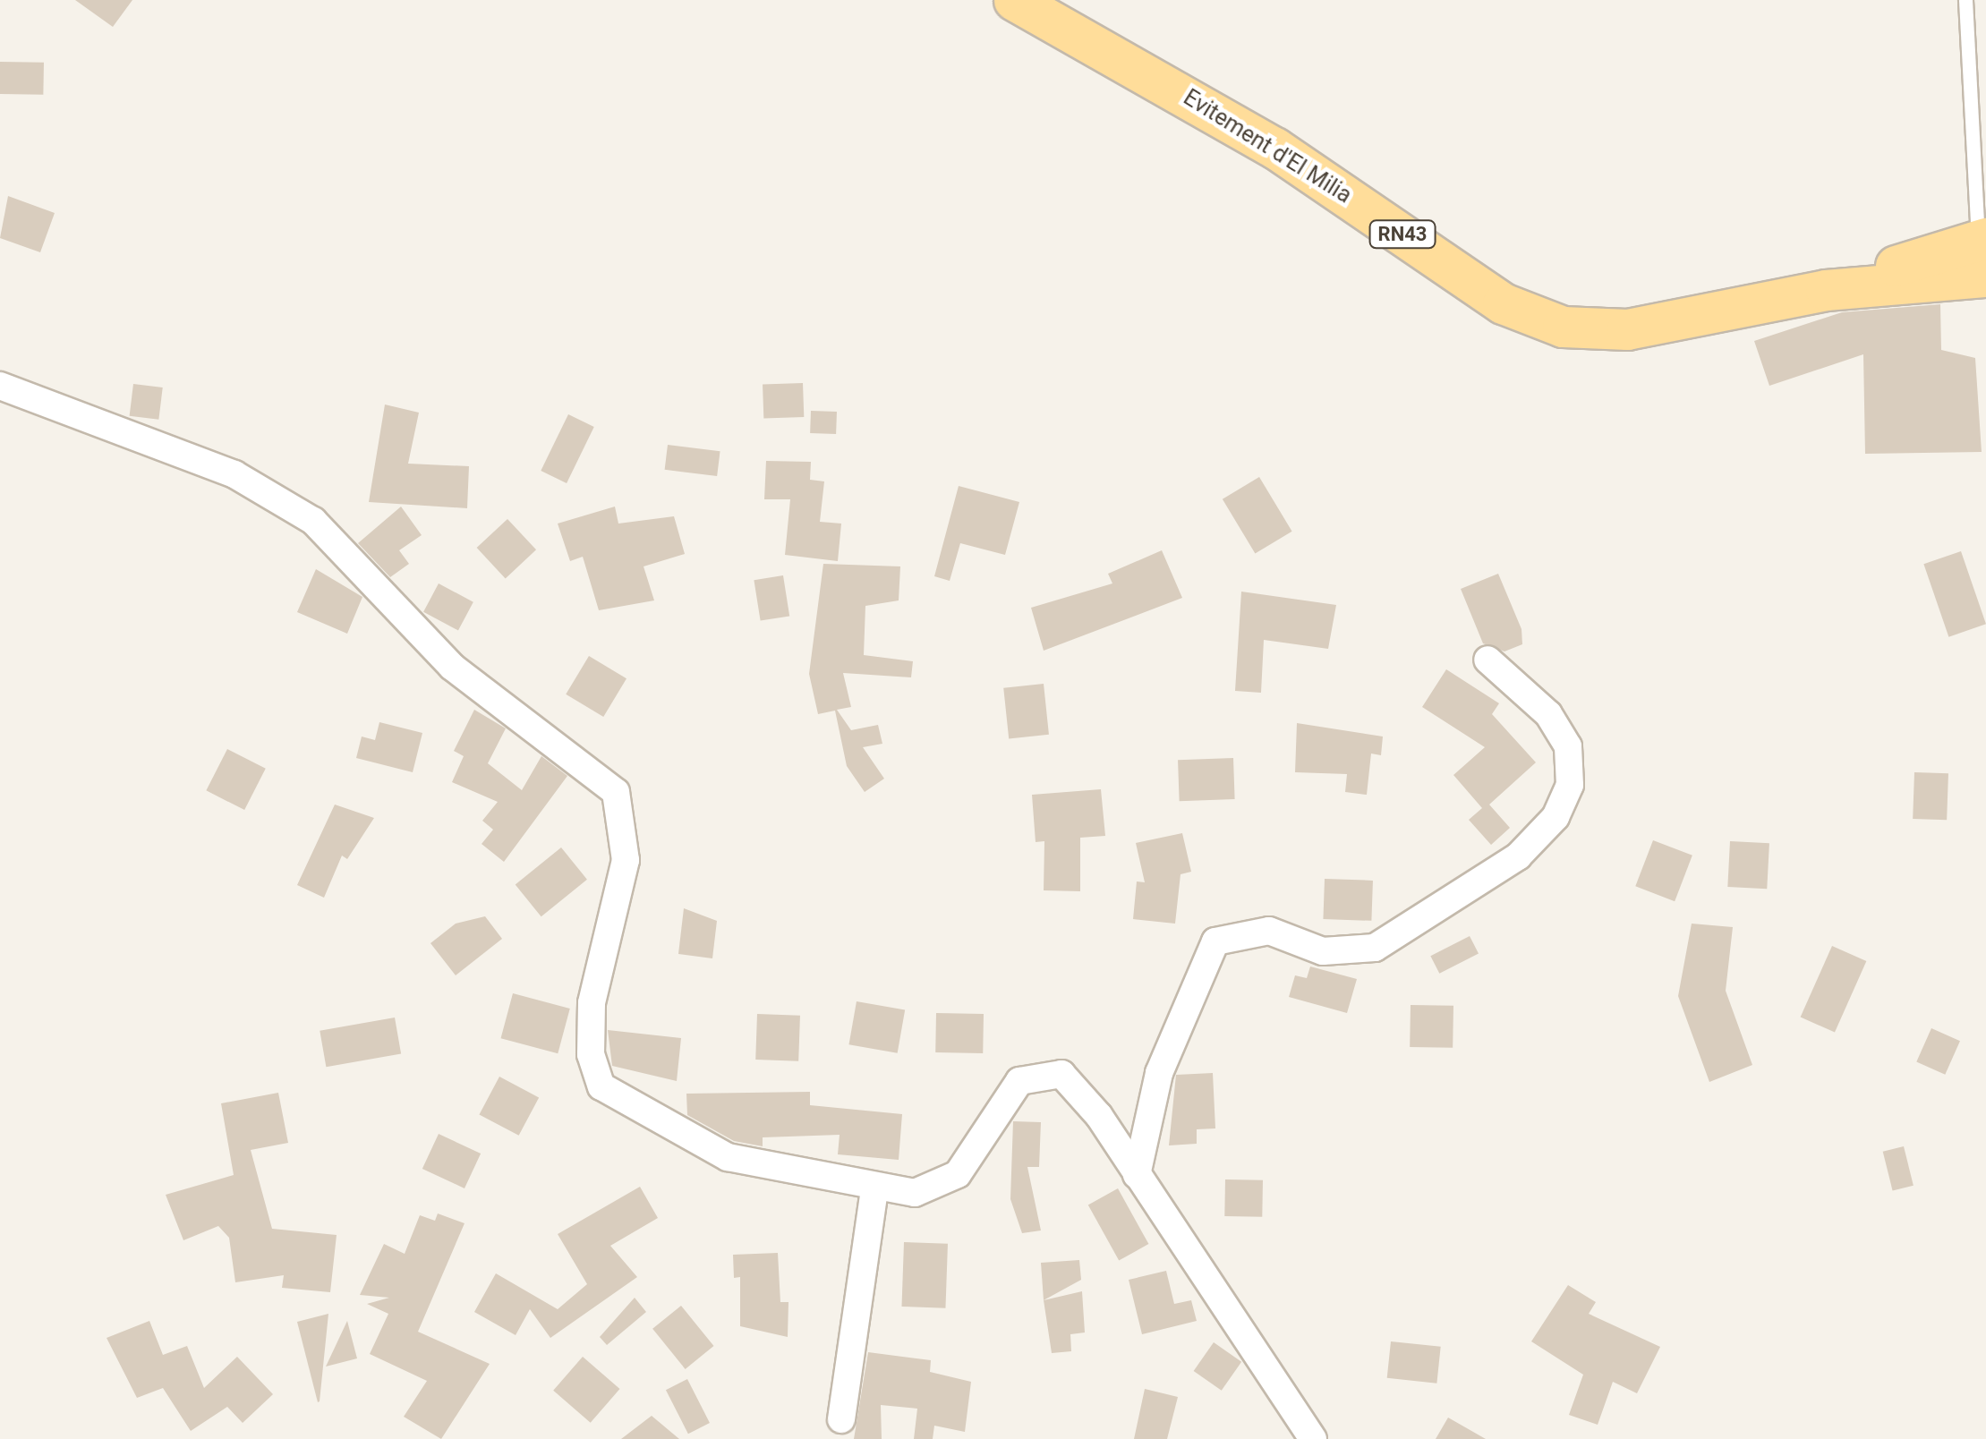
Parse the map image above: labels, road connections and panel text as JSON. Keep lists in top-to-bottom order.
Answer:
{
  "streets": {
    "main road": ["Evitement d'El Milia", "RN43"]
  }
}
